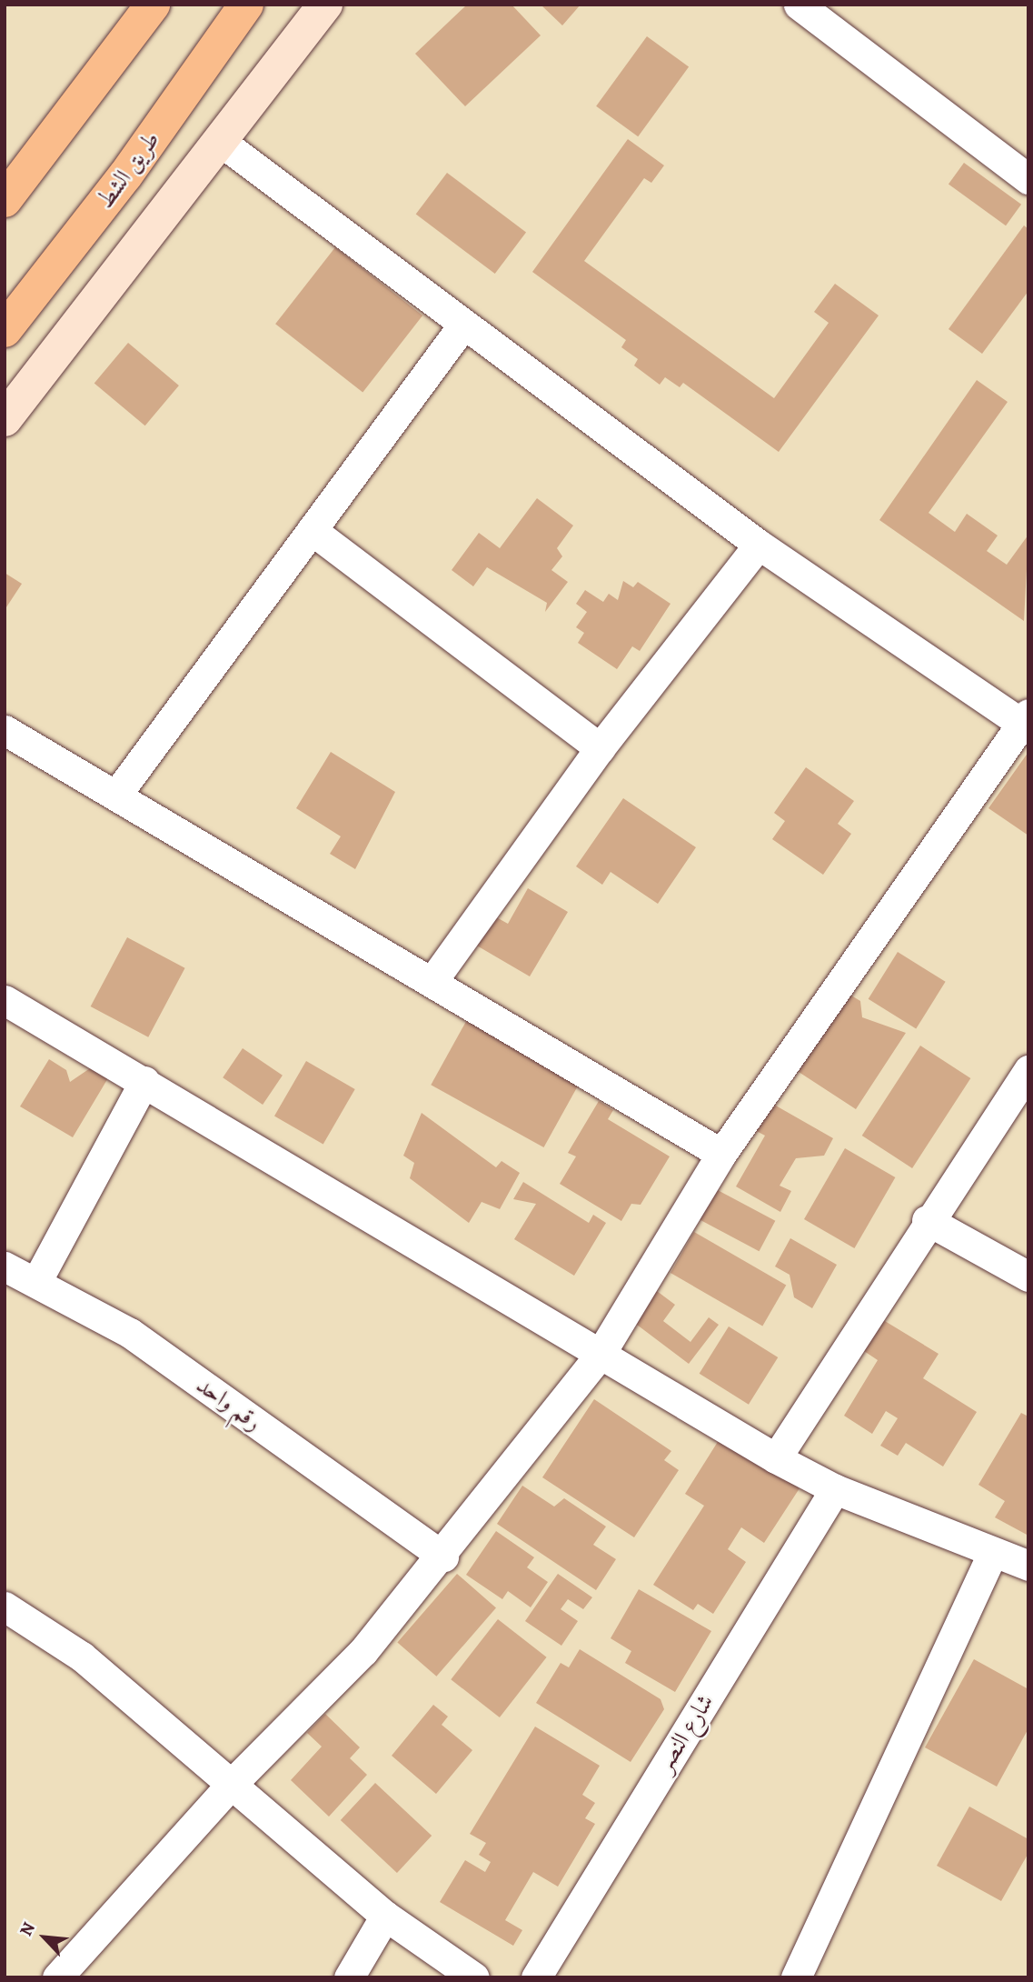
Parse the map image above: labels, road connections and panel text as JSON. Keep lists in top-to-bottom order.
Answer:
{
  "streets": {
    "main road": ["طريق الشط"],
    "street": ["رقم واحد", "شارع النصر"]
  },
  "north": "top left"
}
